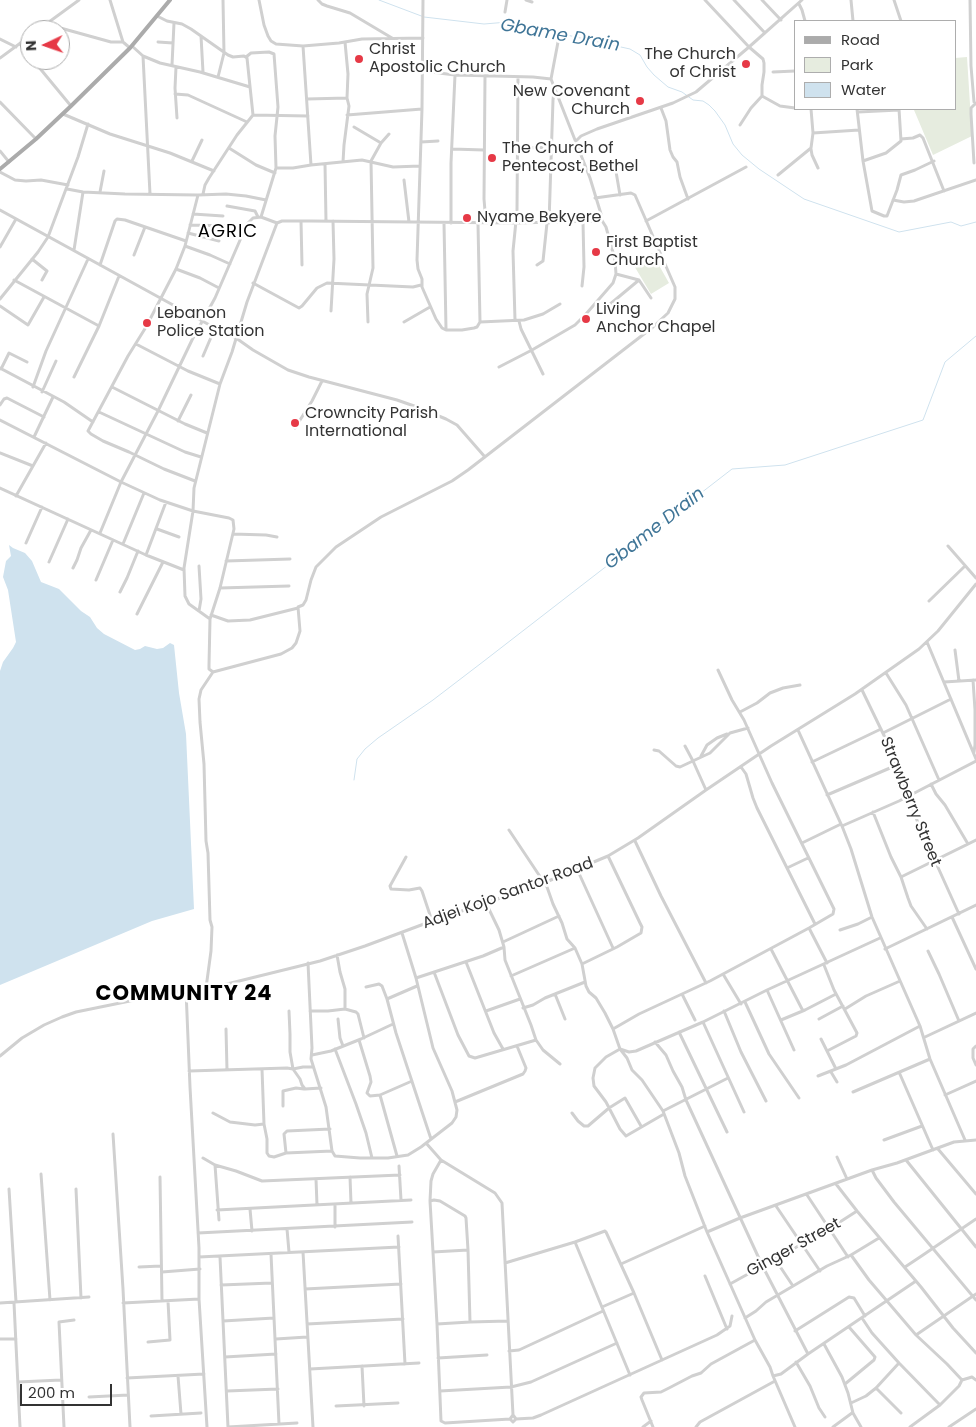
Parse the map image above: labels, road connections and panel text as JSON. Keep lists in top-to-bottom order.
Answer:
{
  "streets": {
    "street": ["Strawberry Street", "Adjei Kojo Santor Road", "Ginger Street"]
  },
  "crossings": [
    ["Strawberry Street", "Adjei Kojo Santor Road"]
  ],
  "districts": ["AGRIC", "COMMUNITY 24"],
  "water": ["Gbame Drain"],
  "places": [
    "Christ Apostolic Church",
    "The Church of Christ",
    "New Covenant Church",
    "The Church of Pentecost, Bethel",
    "Nyame Bekyere",
    "First Baptist Church",
    "Living Anchor Chapel",
    "Lebanon Police Station",
    "Crowncity Parish International"
  ],
  "legend": ["Road", "Park", "Water"],
  "scale_bar": "200 m",
  "north": "left"
}
